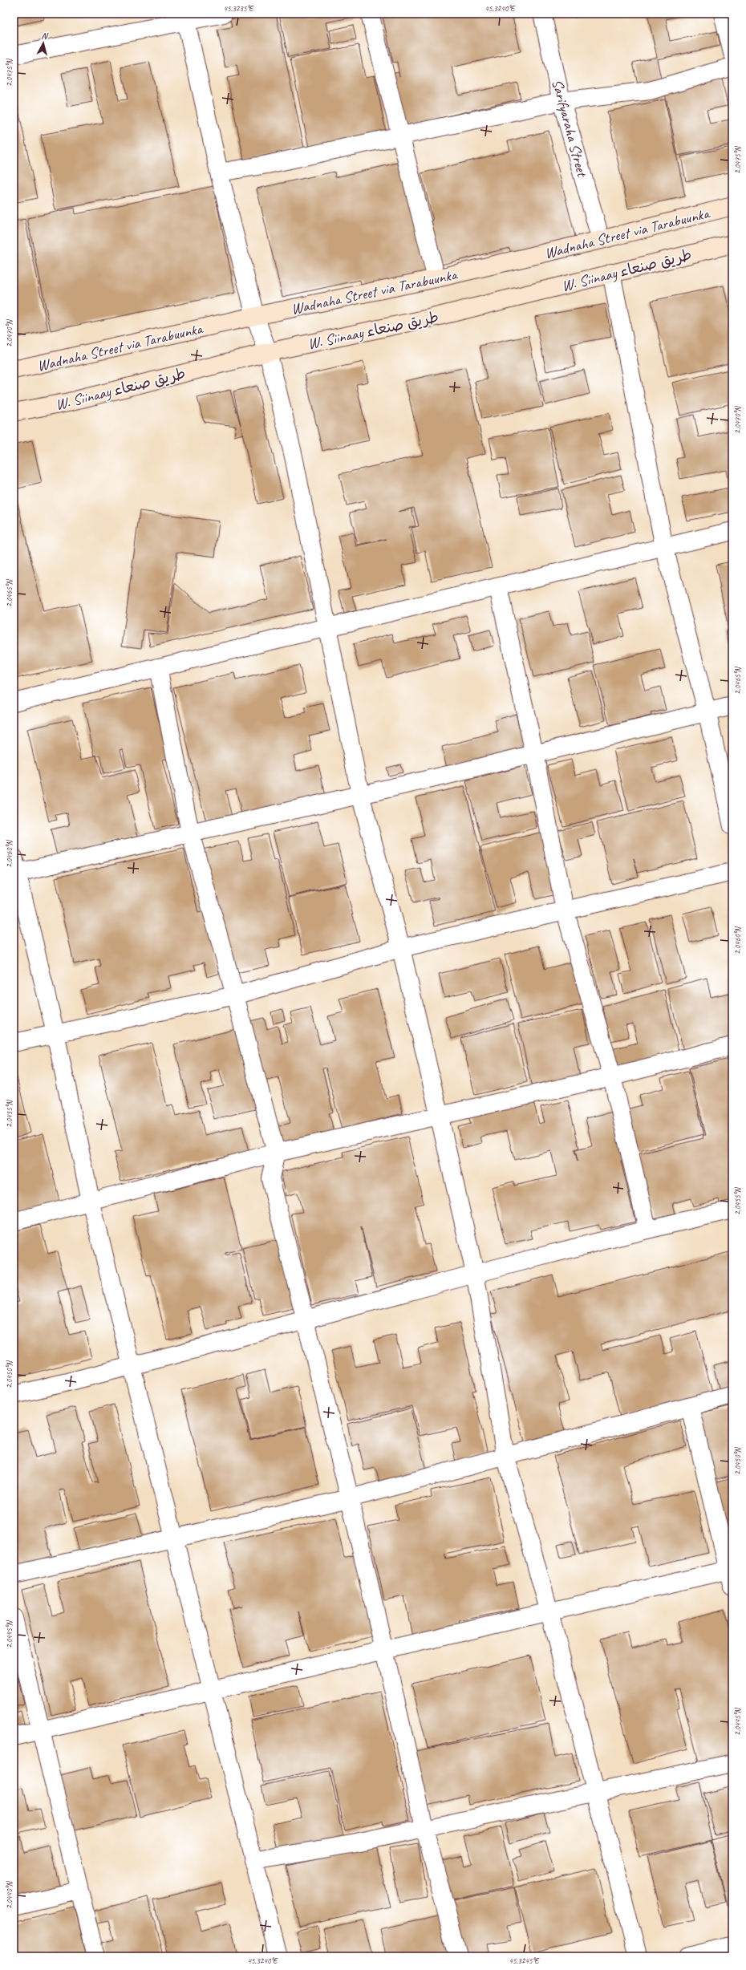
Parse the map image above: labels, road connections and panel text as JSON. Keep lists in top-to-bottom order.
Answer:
{
  "streets": {
    "main road": ["Wadnaha Street via Tarabuunka", "W. Siinaay طريق صنعاء"],
    "street": ["Sarifyaraha Street"]
  },
  "crossings": [
    ["Sarifyaraha Street", "Wadnaha Street via Tarabuunka"]
  ],
  "north": "top",
  "coordinates": [
    "45.3235°E",
    "45.3240°E",
    "2.0475°N",
    "2.0470°N",
    "2.0465°N",
    "2.0460°N",
    "2.0455°N",
    "2.0450°N",
    "2.0445°N",
    "2.0440°N",
    "45.3245°E"
  ]
}
